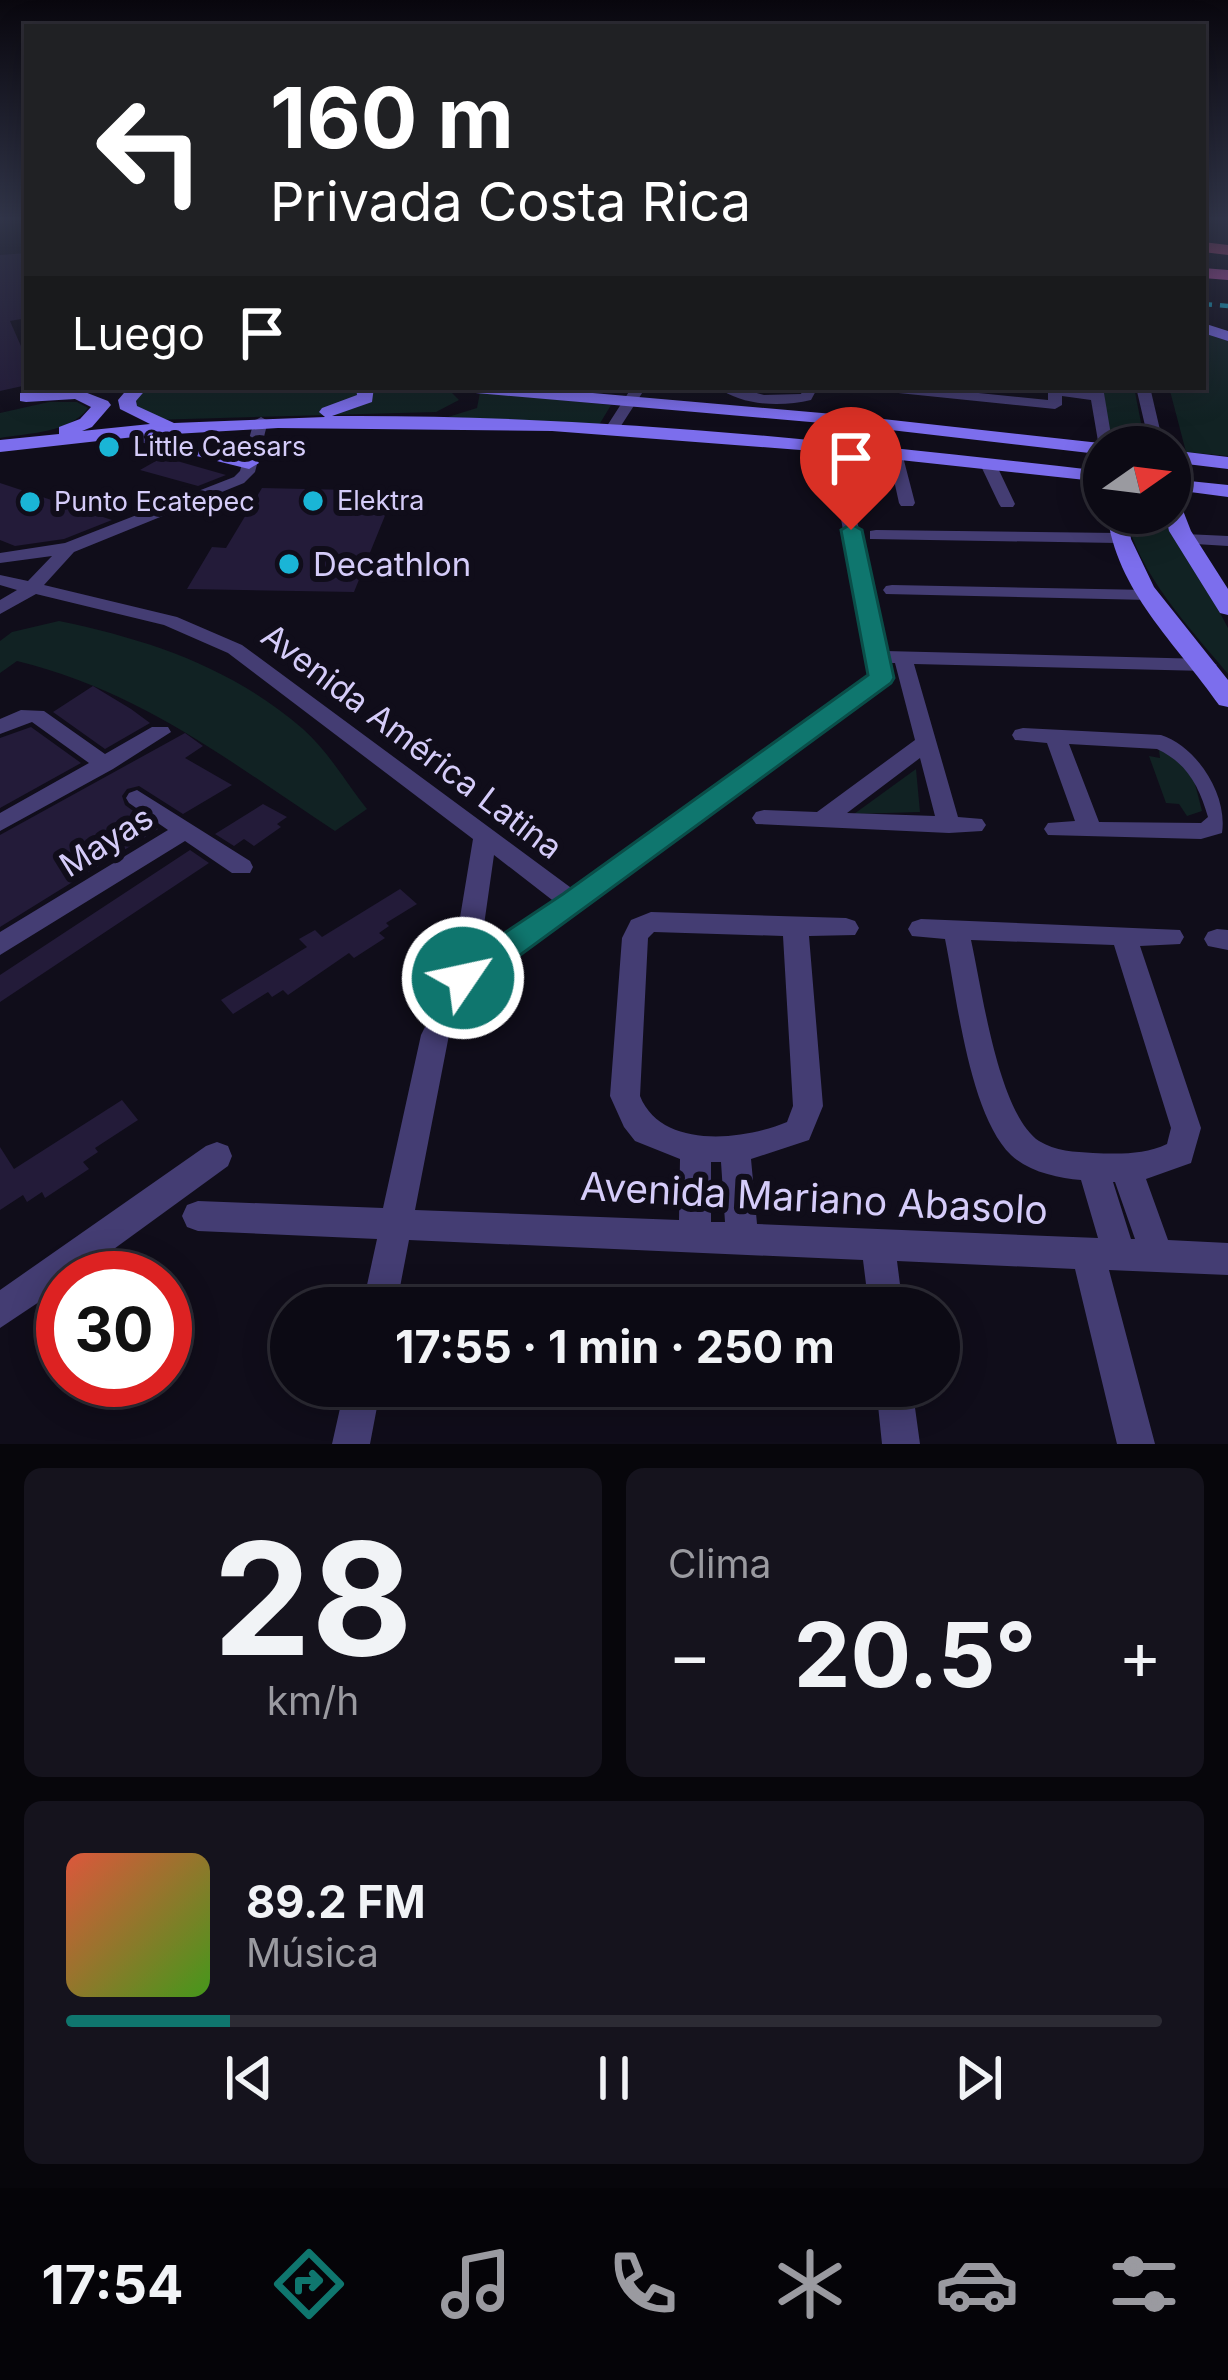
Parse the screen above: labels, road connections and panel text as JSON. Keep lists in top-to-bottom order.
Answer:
{
  "streets": {
    "street": ["Avenida América Latina", "Mayas", "Avenida Mariano Abasolo"]
  },
  "places": [
    "Little Caesars",
    "Elektra",
    "Punto Ecatepec",
    "Decathlon"
  ],
  "north": "right",
  "page": {
    "turn": ["160 m", "Privada Costa Rica"],
    "then": "Luego",
    "limit": "30",
    "trip": "17:55 · 1 min · 250 m",
    "tile": [
      ["28", "km/h"],
      "Clima"
    ],
    "heat": ["−", "20.5°", "+"],
    "song": ["89.2 FM", "Música"],
    "tabs": "17:54"
  }
}
